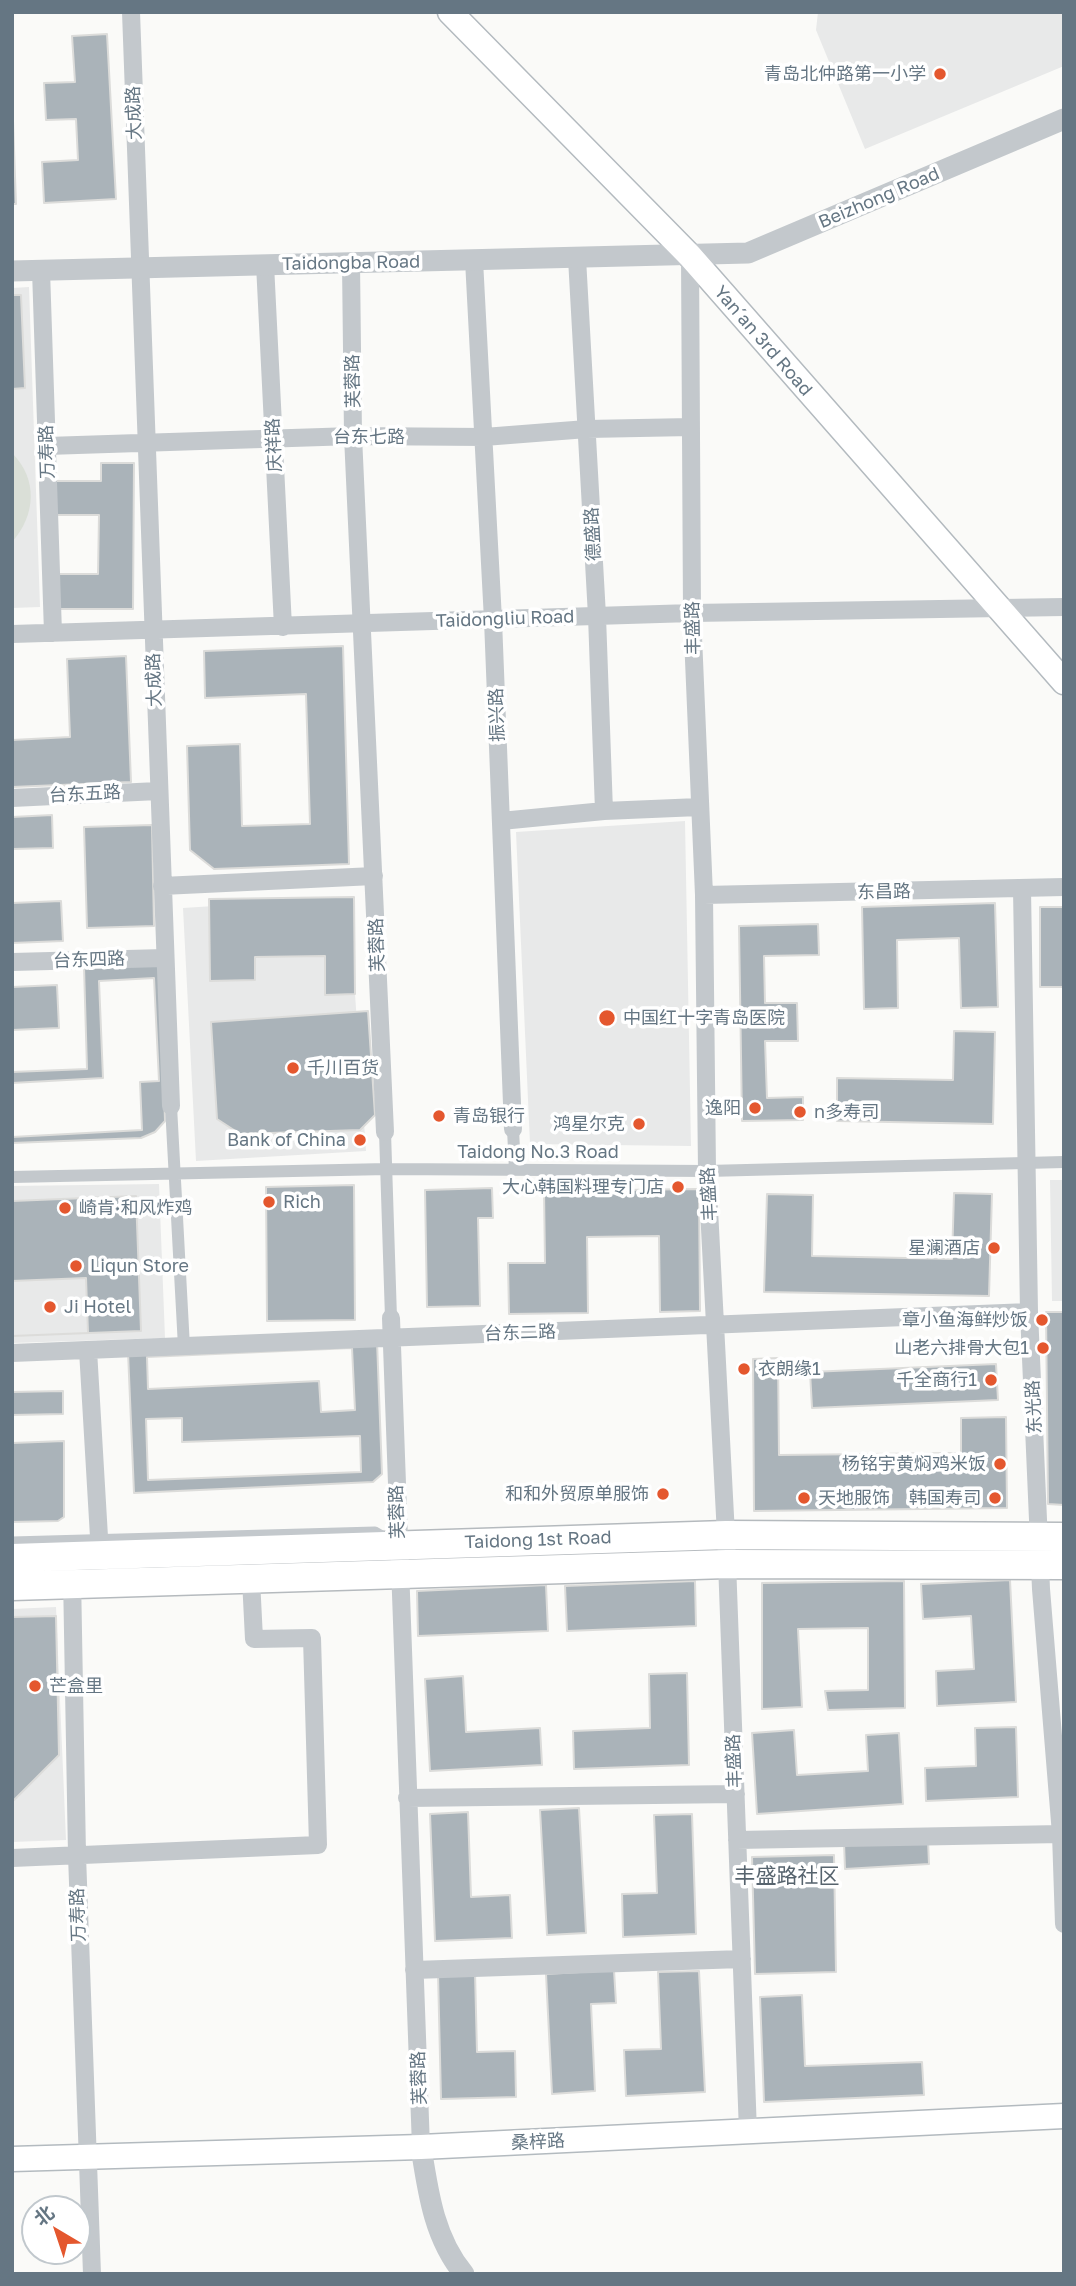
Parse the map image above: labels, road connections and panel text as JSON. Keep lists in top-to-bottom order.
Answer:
{
  "streets": {
    "main road": ["Yan´an 3rd Road", "Taidong 1st Road", "桑梓路"],
    "street": [
      "大成路",
      "Beizhong Road",
      "Taidongba Road",
      "芙蓉路",
      "台东七路",
      "庆祥路",
      "万寿路",
      "德盛路",
      "Taidongliu Road",
      "丰盛路",
      "振兴路",
      "台东五路",
      "东昌路",
      "台东四路",
      "Taidong No.3 Road",
      "台东二路",
      "东光路"
    ]
  },
  "crossings": [
    ["大成路", "Taidongba Road"],
    ["大成路", "台东七路"],
    ["大成路", "Taidongliu Road"],
    ["大成路", "台东五路"],
    ["大成路", "台东四路"],
    ["大成路", "Taidong No.3 Road"],
    ["大成路", "台东二路"],
    ["Beizhong Road", "Taidongba Road"],
    ["Beizhong Road", "Yan´an 3rd Road"],
    ["Beizhong Road", "丰盛路"],
    ["Taidongba Road", "Yan´an 3rd Road"],
    ["Taidongba Road", "芙蓉路"],
    ["Taidongba Road", "庆祥路"],
    ["Taidongba Road", "万寿路"],
    ["Taidongba Road", "德盛路"],
    ["Taidongba Road", "丰盛路"],
    ["Taidongba Road", "振兴路"],
    ["Yan´an 3rd Road", "Taidongliu Road"],
    ["Yan´an 3rd Road", "丰盛路"],
    ["芙蓉路", "台东七路"],
    ["芙蓉路", "Taidongliu Road"],
    ["芙蓉路", "Taidong No.3 Road"],
    ["芙蓉路", "台东二路"],
    ["芙蓉路", "Taidong 1st Road"],
    ["芙蓉路", "桑梓路"],
    ["台东七路", "庆祥路"],
    ["台东七路", "万寿路"],
    ["台东七路", "德盛路"],
    ["台东七路", "丰盛路"],
    ["台东七路", "振兴路"],
    ["庆祥路", "Taidongliu Road"],
    ["万寿路", "Taidongliu Road"],
    ["万寿路", "Taidong 1st Road"],
    ["万寿路", "桑梓路"],
    ["德盛路", "Taidongliu Road"],
    ["Taidongliu Road", "丰盛路"],
    ["Taidongliu Road", "振兴路"],
    ["丰盛路", "东昌路"],
    ["丰盛路", "Taidong No.3 Road"],
    ["丰盛路", "台东二路"],
    ["丰盛路", "Taidong 1st Road"],
    ["丰盛路", "桑梓路"],
    ["振兴路", "Taidong No.3 Road"],
    ["东昌路", "东光路"],
    ["Taidong No.3 Road", "东光路"],
    ["台东二路", "东光路"],
    ["东光路", "Taidong 1st Road"]
  ],
  "districts": ["丰盛路社区"],
  "places": [
    "青岛北仲路第一小学",
    "中国红十字青岛医院",
    "千川百货",
    "逸阳",
    "n多寿司",
    "青岛银行",
    "鸿星尔克",
    "Bank of China",
    "大心韩国料理专门店",
    "Rich",
    "崎肯·和风炸鸡",
    "星澜酒店",
    "Liqun Store",
    "Ji Hotel",
    "章小鱼海鲜炒饭",
    "山老六排骨大包1",
    "衣朗缘1",
    "千全商行1",
    "杨铭宇黄焖鸡米饭",
    "和和外贸原单服饰",
    "天地服饰",
    "韩国寿司",
    "芒盒里"
  ],
  "north": "top left"
}
